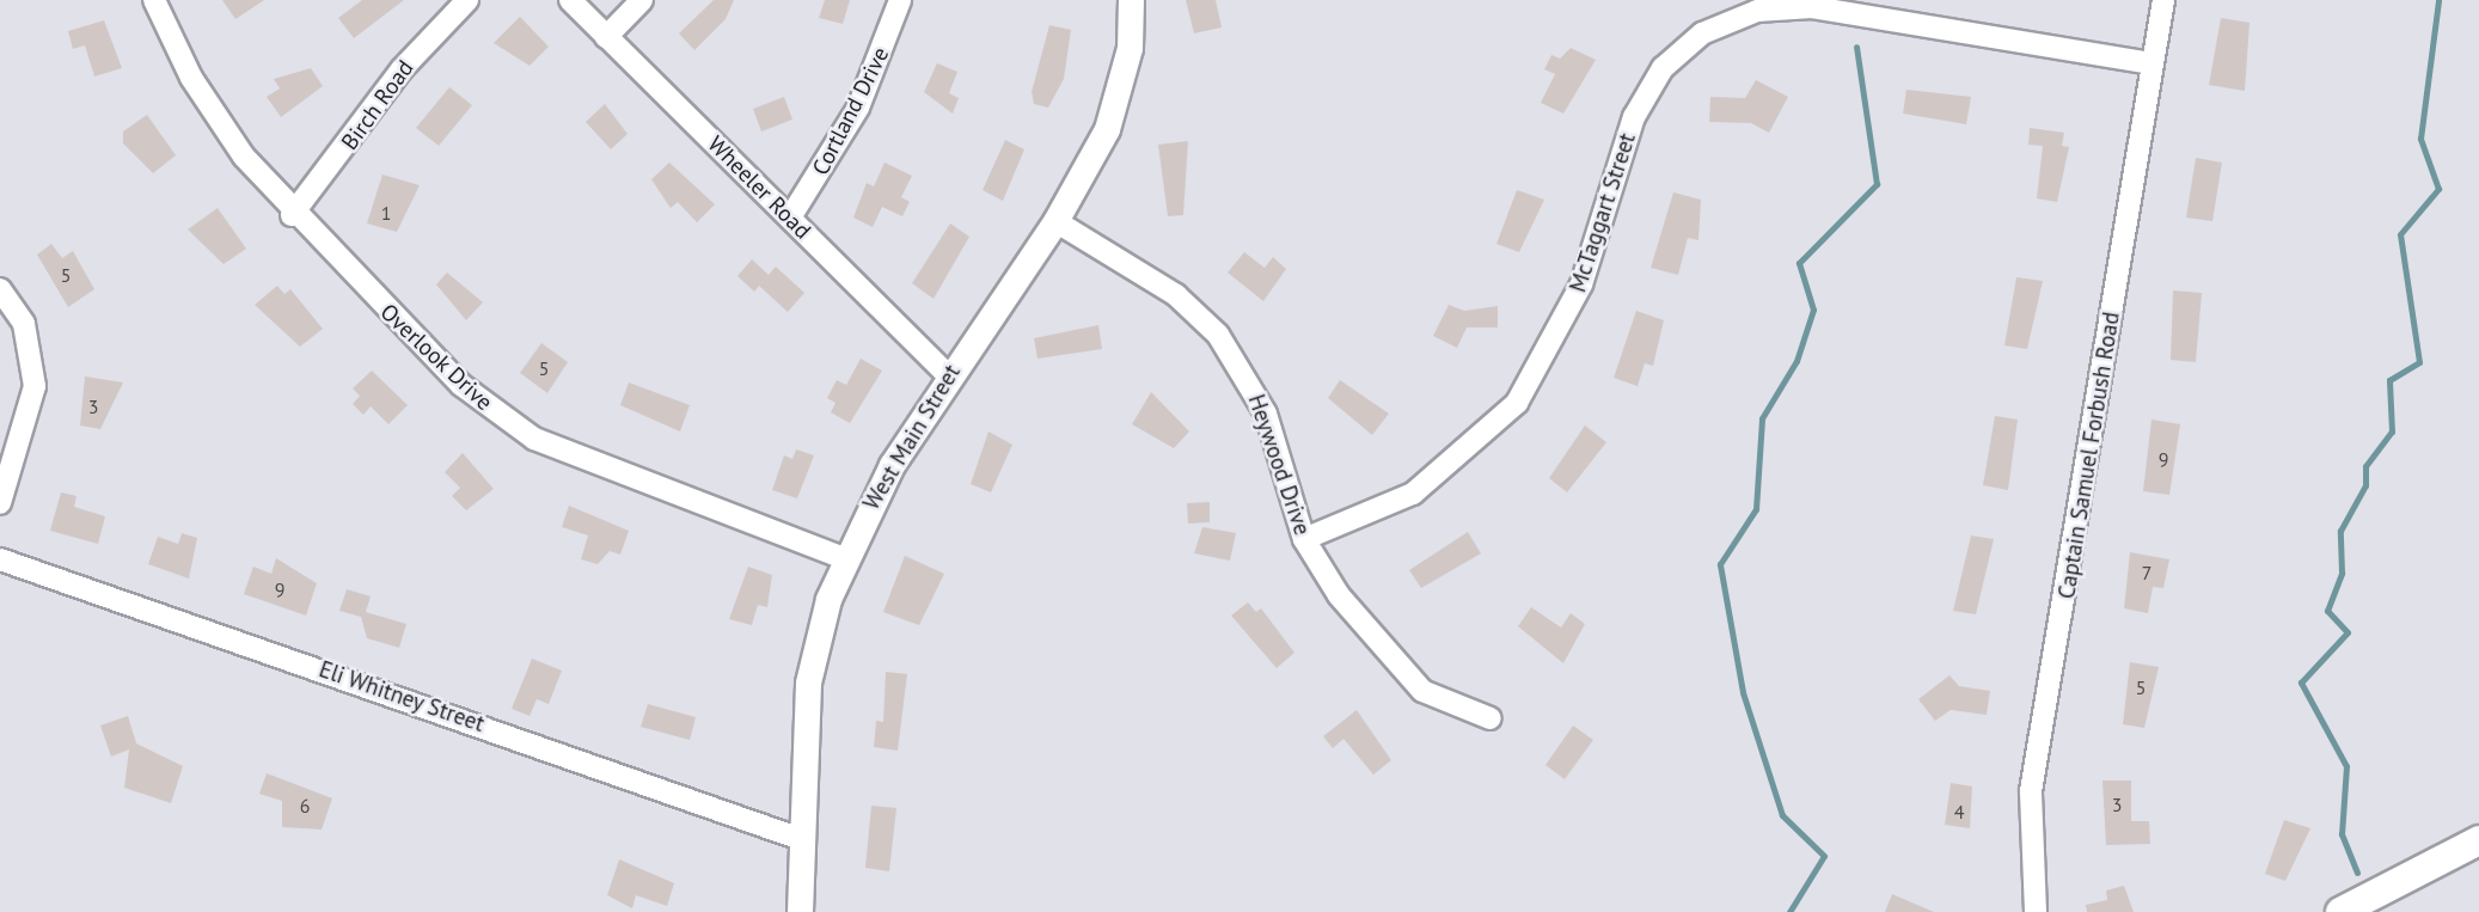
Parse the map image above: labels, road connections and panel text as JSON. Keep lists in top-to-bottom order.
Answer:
{
  "streets": {
    "street": [
      "Birch Road",
      "Cortland Drive",
      "Wheeler Road",
      "McTaggart Street",
      "Overlook Drive",
      "West Main Street",
      "Captain Samuel Forbush Road",
      "Heywood Drive",
      "Eli Whitney Street"
    ]
  },
  "crossings": [
    ["Birch Road", "Overlook Drive"],
    ["Cortland Drive", "Wheeler Road"],
    ["Wheeler Road", "West Main Street"],
    ["McTaggart Street", "Captain Samuel Forbush Road"],
    ["McTaggart Street", "Heywood Drive"],
    ["Overlook Drive", "West Main Street"],
    ["West Main Street", "Heywood Drive"],
    ["West Main Street", "Eli Whitney Street"]
  ],
  "house_numbers": [
    "1",
    "5",
    "5",
    "3",
    "9",
    "7",
    "9",
    "5",
    "3",
    "6",
    "4"
  ]
}
